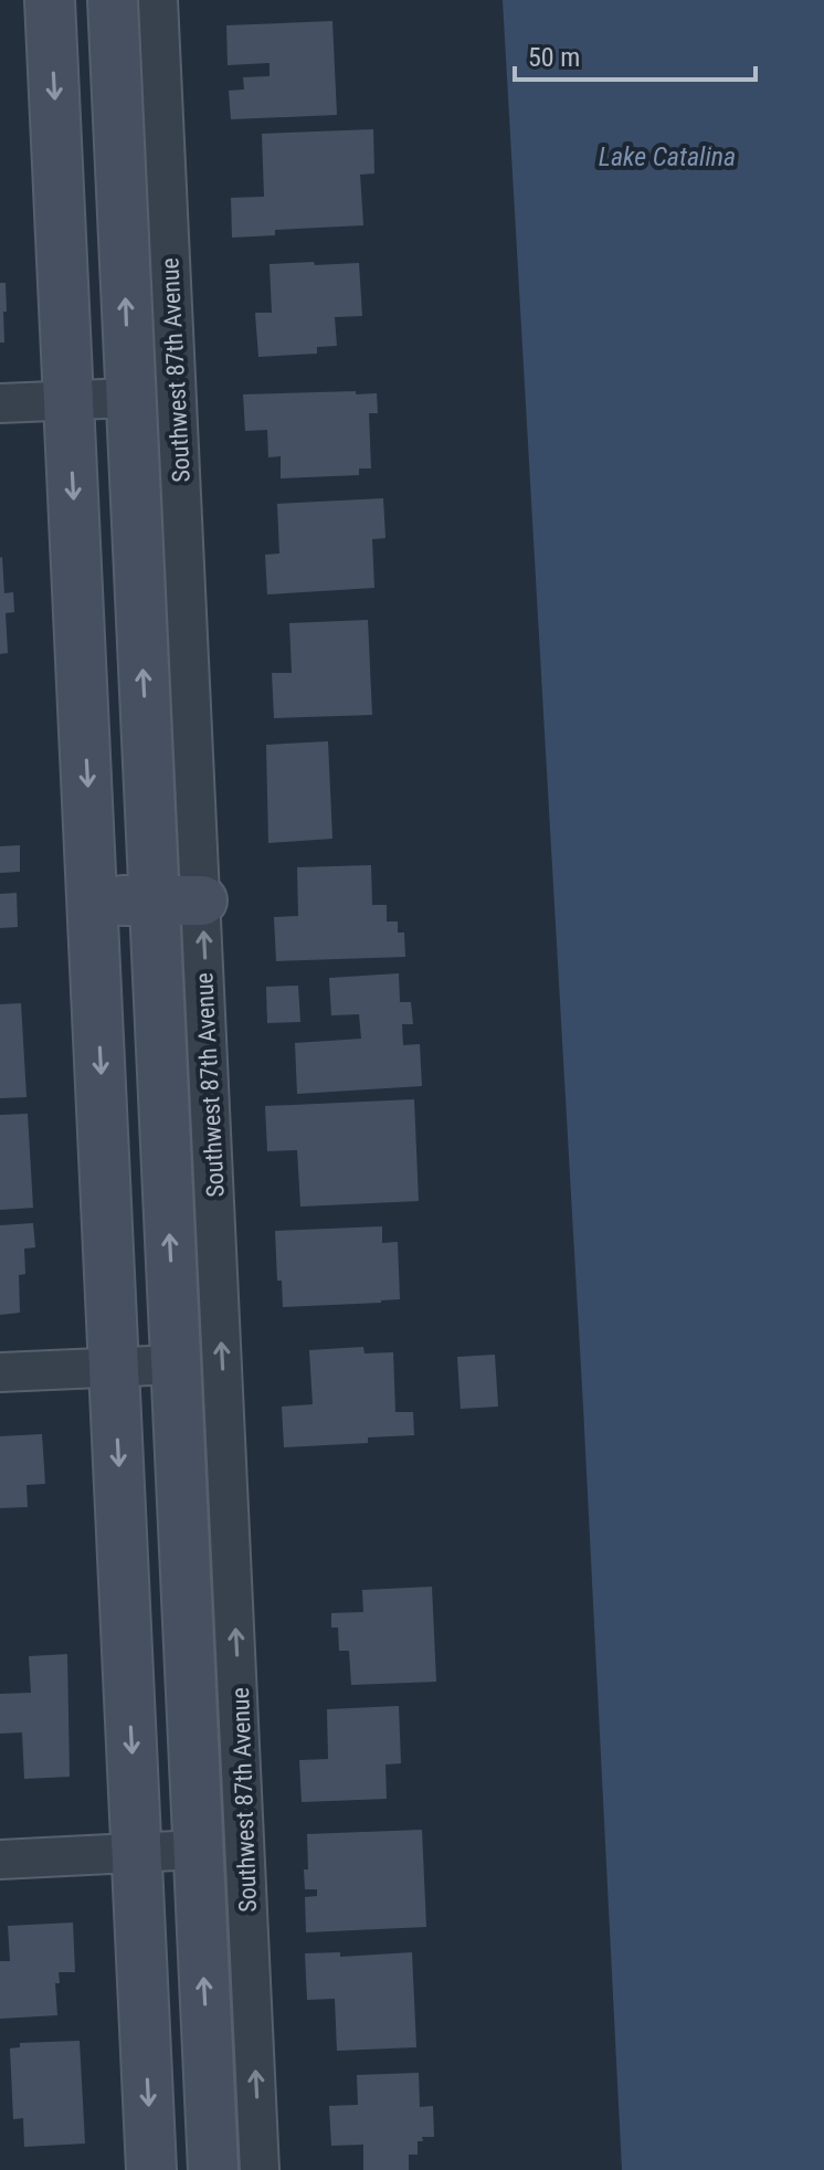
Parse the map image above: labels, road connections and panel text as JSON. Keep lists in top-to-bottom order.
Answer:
{
  "streets": {
    "main road": ["Southwest 87th Avenue"]
  },
  "water": ["Lake Catalina"],
  "scale_bar": "50 m"
}
